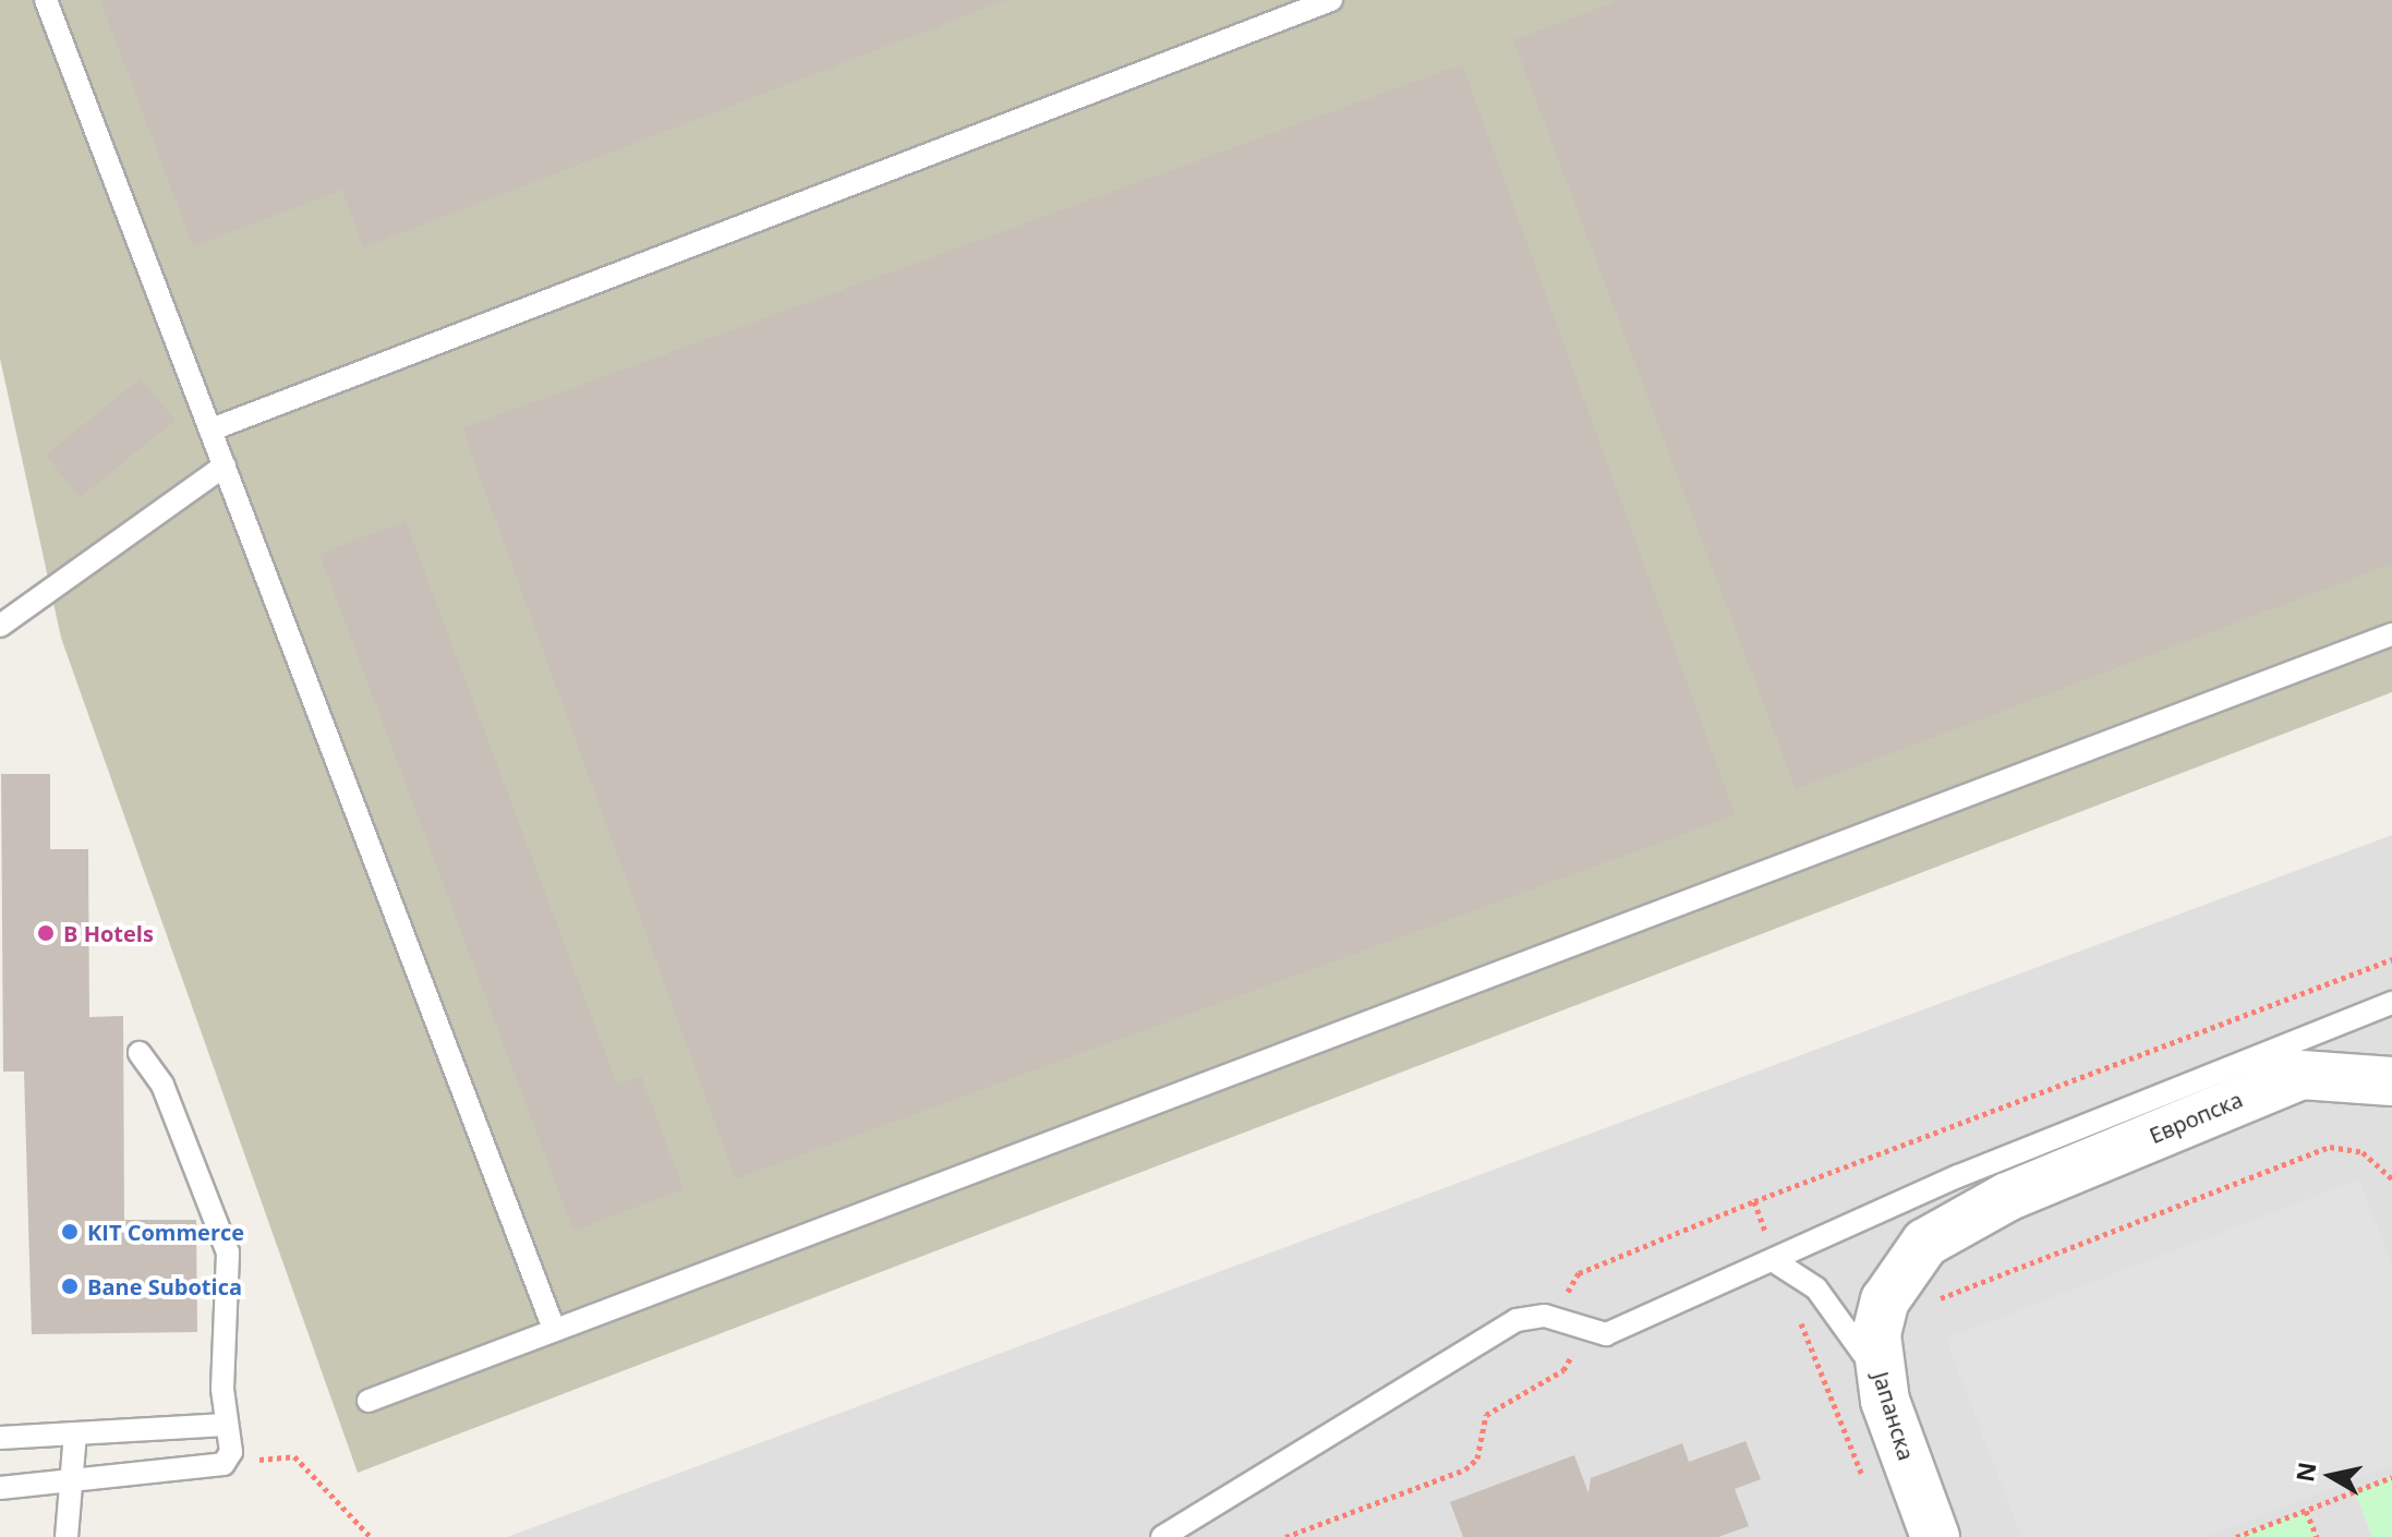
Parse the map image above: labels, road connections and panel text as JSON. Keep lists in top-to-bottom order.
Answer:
{
  "streets": {
    "street": ["Европска", "Јапанска"]
  },
  "crossings": [
    ["Европска", "Јапанска"]
  ],
  "places": ["B Hotels", "KIT Commerce", "Bane Subotica"],
  "north": "left"
}
